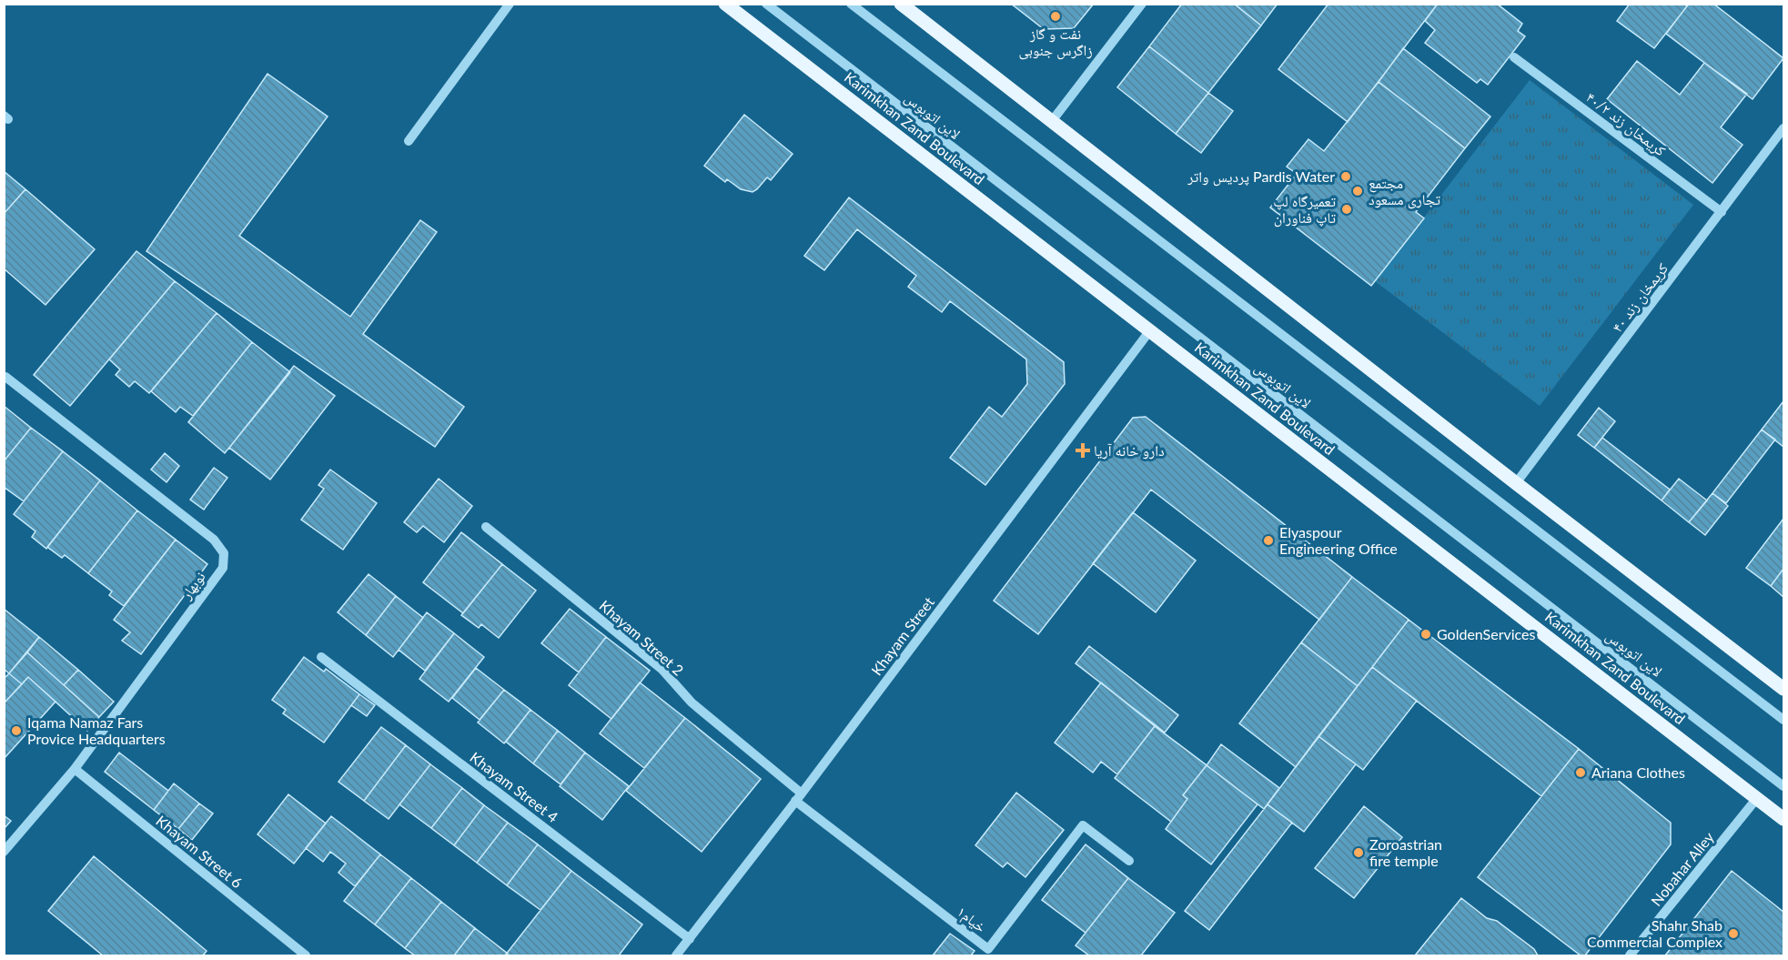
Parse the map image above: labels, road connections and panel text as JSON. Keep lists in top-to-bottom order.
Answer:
{
  "streets": {
    "main road": ["Karimkhan Zand Boulevard"],
    "street": [
      "لاین اتوبوس",
      "کریمخان زند ۴۰/۲",
      "کریمخان زند ۴۰",
      "نوبهار",
      "Khayam Street",
      "Khayam Street 2",
      "Khayam Street 4",
      "Khayam Street 6",
      "Nobahar Alley",
      "۱خیام"
    ]
  },
  "crossings": [
    ["کریمخان زند ۴۰/۲", "کریمخان زند ۴۰"],
    ["Karimkhan Zand Boulevard", "Khayam Street"],
    ["Karimkhan Zand Boulevard", "Nobahar Alley"],
    ["نوبهار", "Khayam Street 6"],
    ["Khayam Street", "Khayam Street 2"],
    ["Khayam Street", "Khayam Street 4"],
    ["Khayam Street", "۱خیام"],
    ["Khayam Street 2", "۱خیام"]
  ],
  "places": {
    "other": [
      "نفت و گاز زاگرس جنوبی",
      "پردیس واتر Pardis Water",
      "مجتمع تجاری مسعود",
      "تعمیرگاه لپ تاپ فناوران",
      "Elyaspour Engineering Office",
      "GoldenServices",
      "Iqama Namaz Fars Provice Headquarters",
      "Ariana Clothes",
      "Zoroastrian fire temple",
      "Shahr Shab Commercial Complex"
    ],
    "health": ["دارو خانه آریا"]
  }
}
